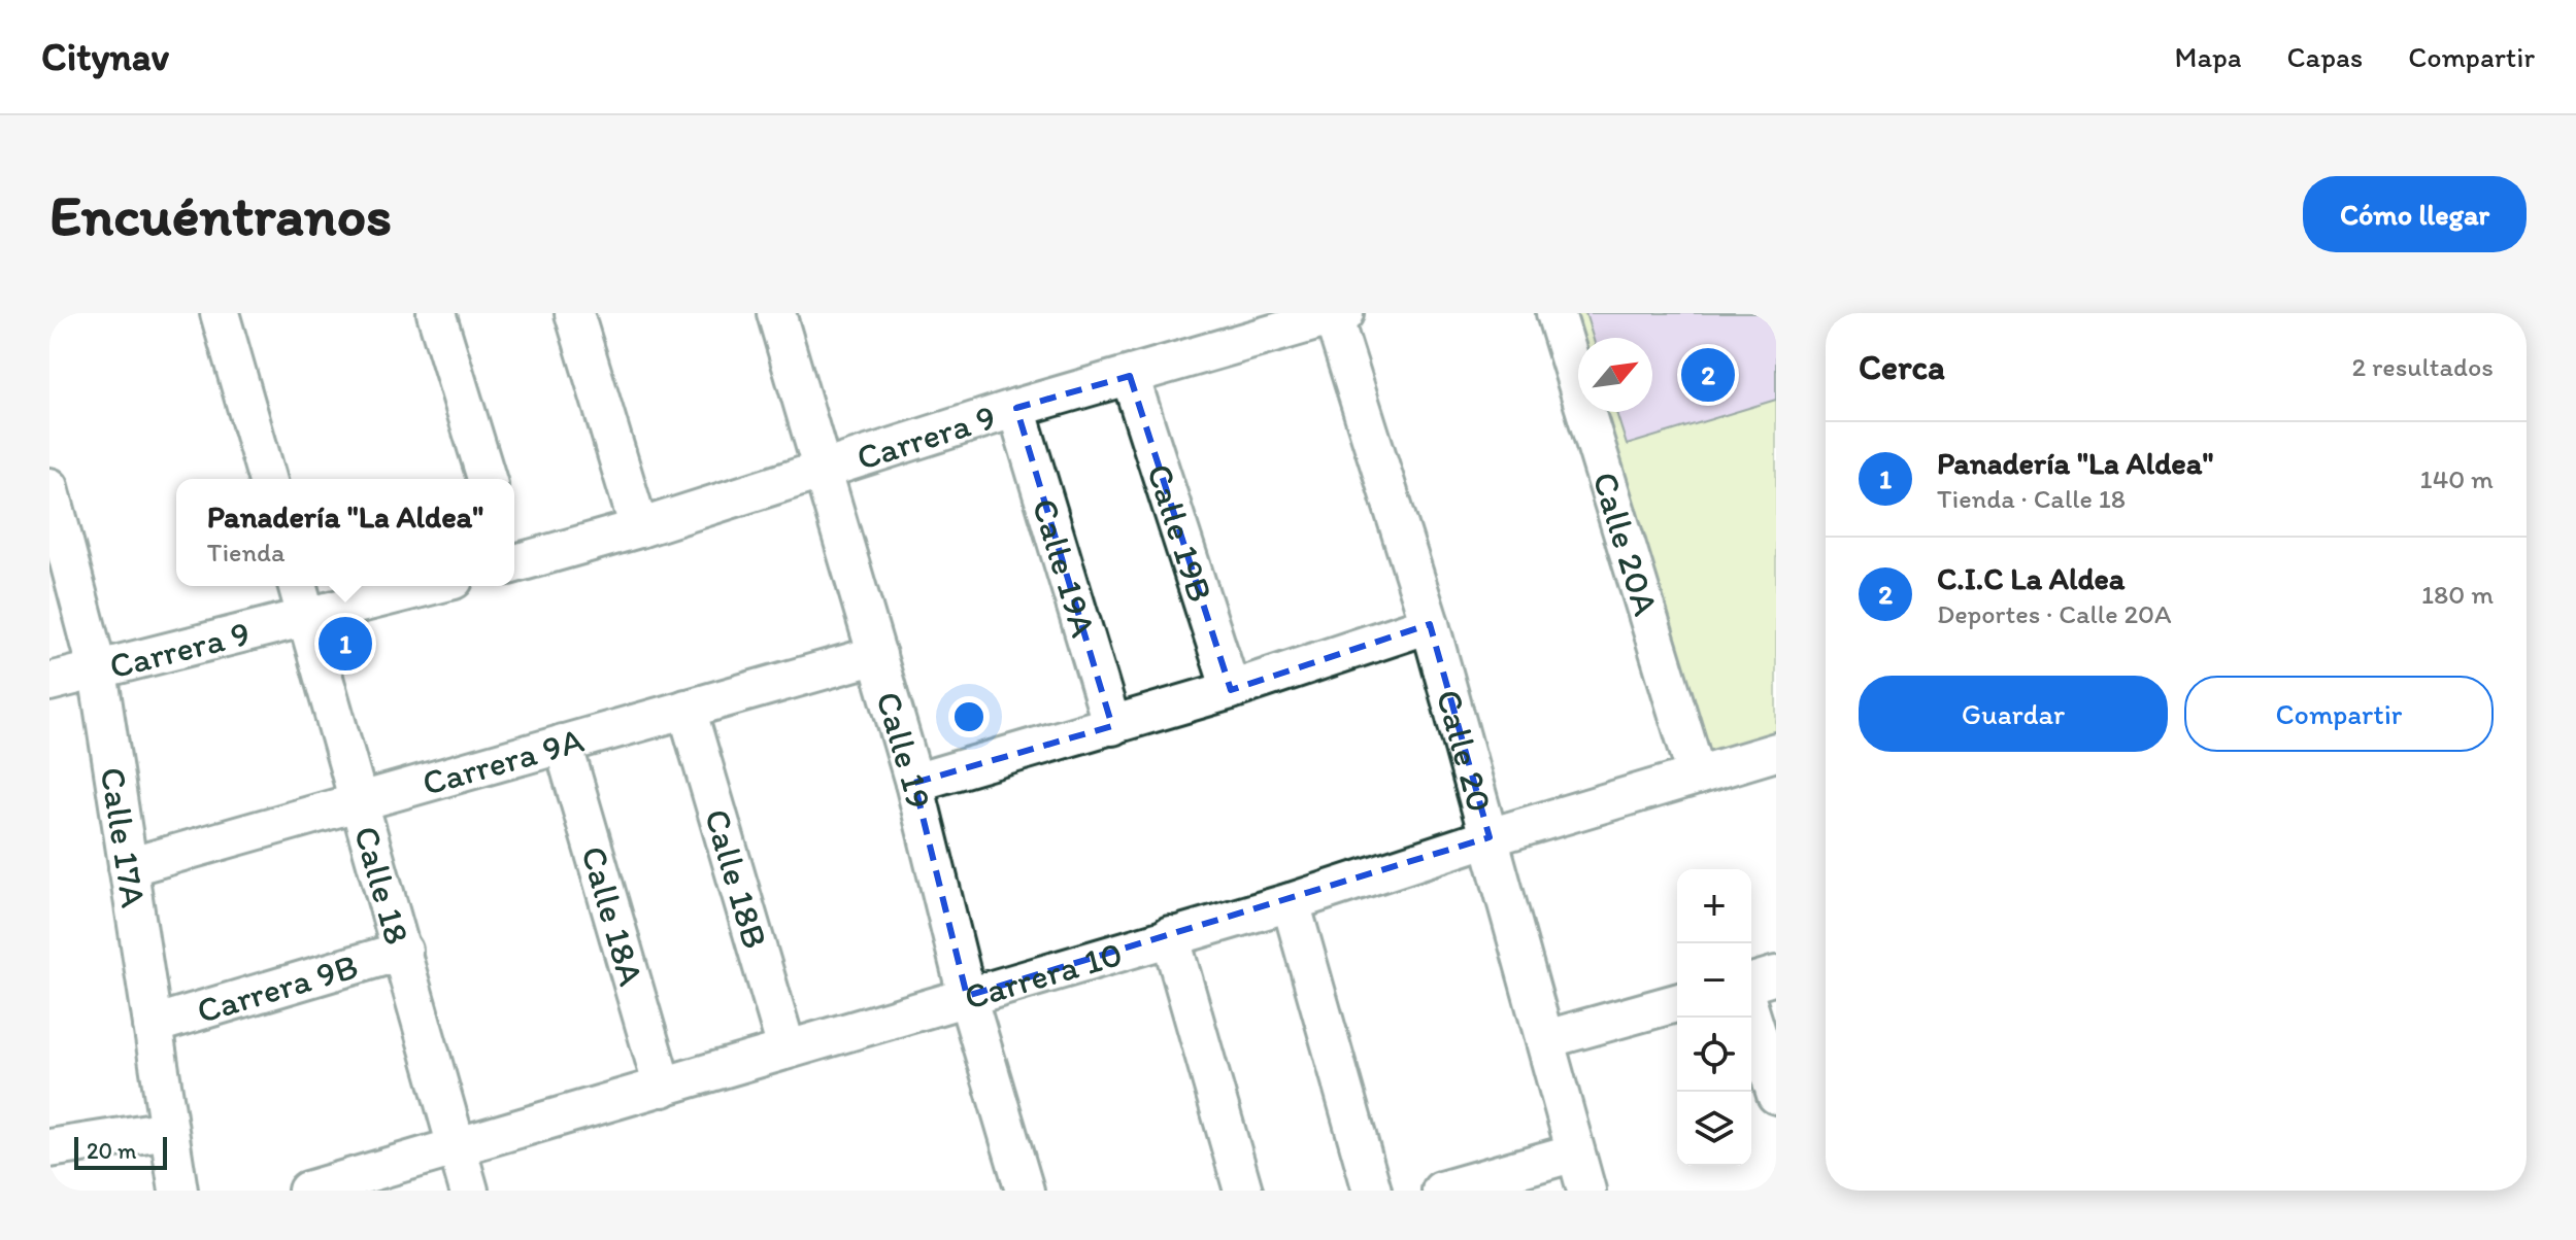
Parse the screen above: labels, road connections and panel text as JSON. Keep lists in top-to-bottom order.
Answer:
{
  "streets": {
    "street": [
      "Carrera 9",
      "Calle 19B",
      "Calle 20A",
      "Calle 19A",
      "Calle 20",
      "Calle 19",
      "Carrera 9A",
      "Calle 17A",
      "Calle 18B",
      "Calle 18",
      "Calle 18A",
      "Carrera 10",
      "Carrera 9B"
    ]
  },
  "crossings": [
    ["Carrera 9", "Calle 19B"],
    ["Carrera 9", "Calle 19A"],
    ["Carrera 9", "Calle 20"],
    ["Carrera 9", "Calle 19"],
    ["Carrera 9", "Calle 17A"],
    ["Carrera 9", "Calle 18"],
    ["Calle 20A", "Carrera 10"],
    ["Calle 20", "Carrera 10"],
    ["Calle 19", "Carrera 9A"],
    ["Calle 19", "Carrera 10"],
    ["Carrera 9A", "Calle 17A"],
    ["Carrera 9A", "Calle 18B"],
    ["Carrera 9A", "Calle 18"],
    ["Carrera 9A", "Calle 18A"],
    ["Calle 17A", "Carrera 9B"],
    ["Calle 18B", "Carrera 10"],
    ["Calle 18", "Carrera 10"],
    ["Calle 18", "Carrera 9B"],
    ["Calle 18A", "Carrera 10"]
  ],
  "scale_bar": "20 m",
  "north": "top right",
  "page": {
    "header": "Citynav",
    "nav": ["Mapa", "Capas", "Compartir"],
    "buttons": [
      "Cómo llegar",
      ["Guardar", "Compartir"]
    ],
    "title": "Encuéntranos",
    "heading": ["Cerca", "2 resultados"],
    "pins": ["2", "1"],
    "list": [
      {
        "mark": "1",
        "name": "Panadería \"La Aldea\"",
        "note": "Tienda · Calle 18",
        "value": "140 m"
      },
      {
        "mark": "2",
        "name": "C.I.C La Aldea",
        "note": "Deportes · Calle 20A",
        "value": "180 m"
      }
    ],
    "popup": ["Panadería \"La Aldea\"", "Tienda"],
    "map_buttons": ["+", "−"],
    "scale": "20 m"
  }
}
